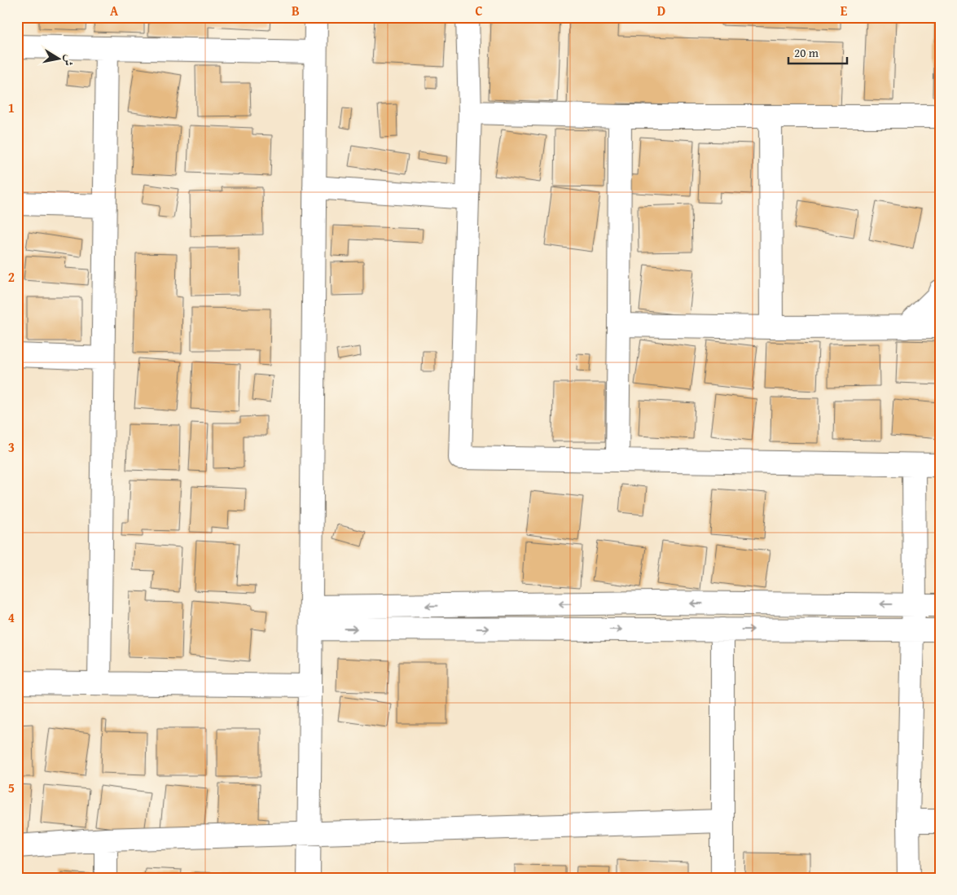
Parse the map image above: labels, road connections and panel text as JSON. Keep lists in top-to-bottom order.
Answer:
{
  "scale_bar": "20 m",
  "north": "right",
  "grid": {
    "columns": [
      "A",
      "B",
      "C",
      "D",
      "E"
    ],
    "rows": [
      "1",
      "2",
      "3",
      "4",
      "5"
    ]
  }
}
